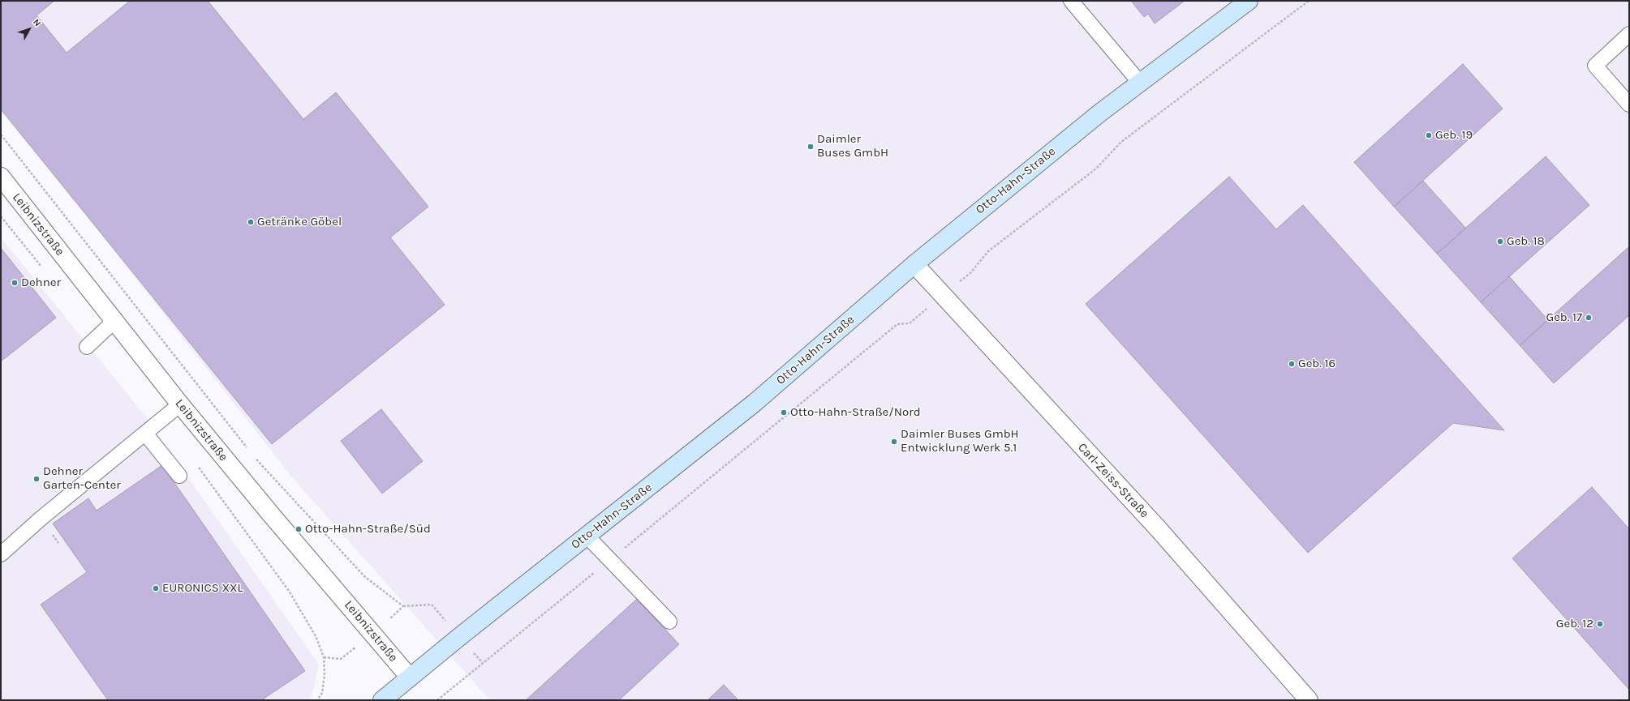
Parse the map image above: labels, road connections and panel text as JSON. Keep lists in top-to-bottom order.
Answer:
{
  "streets": {
    "street": ["Otto-Hahn-Straße", "Leibnizstraße", "Carl-Zeiss-Straße"]
  },
  "crossings": [
    ["Otto-Hahn-Straße", "Leibnizstraße"],
    ["Otto-Hahn-Straße", "Carl-Zeiss-Straße"]
  ],
  "places": [
    "Geb. 19",
    "Daimler Buses GmbH",
    "Getränke Göbel",
    "Geb. 18",
    "Dehner",
    "Geb. 17",
    "Geb. 16",
    "Otto-Hahn-Straße/Nord",
    "Daimler Buses GmbH Entwicklung Werk 5.1",
    "Dehner Garten-Center",
    "Otto-Hahn-Straße/Süd",
    "EURONICS XXL",
    "Geb. 12"
  ],
  "north": "top right"
}
